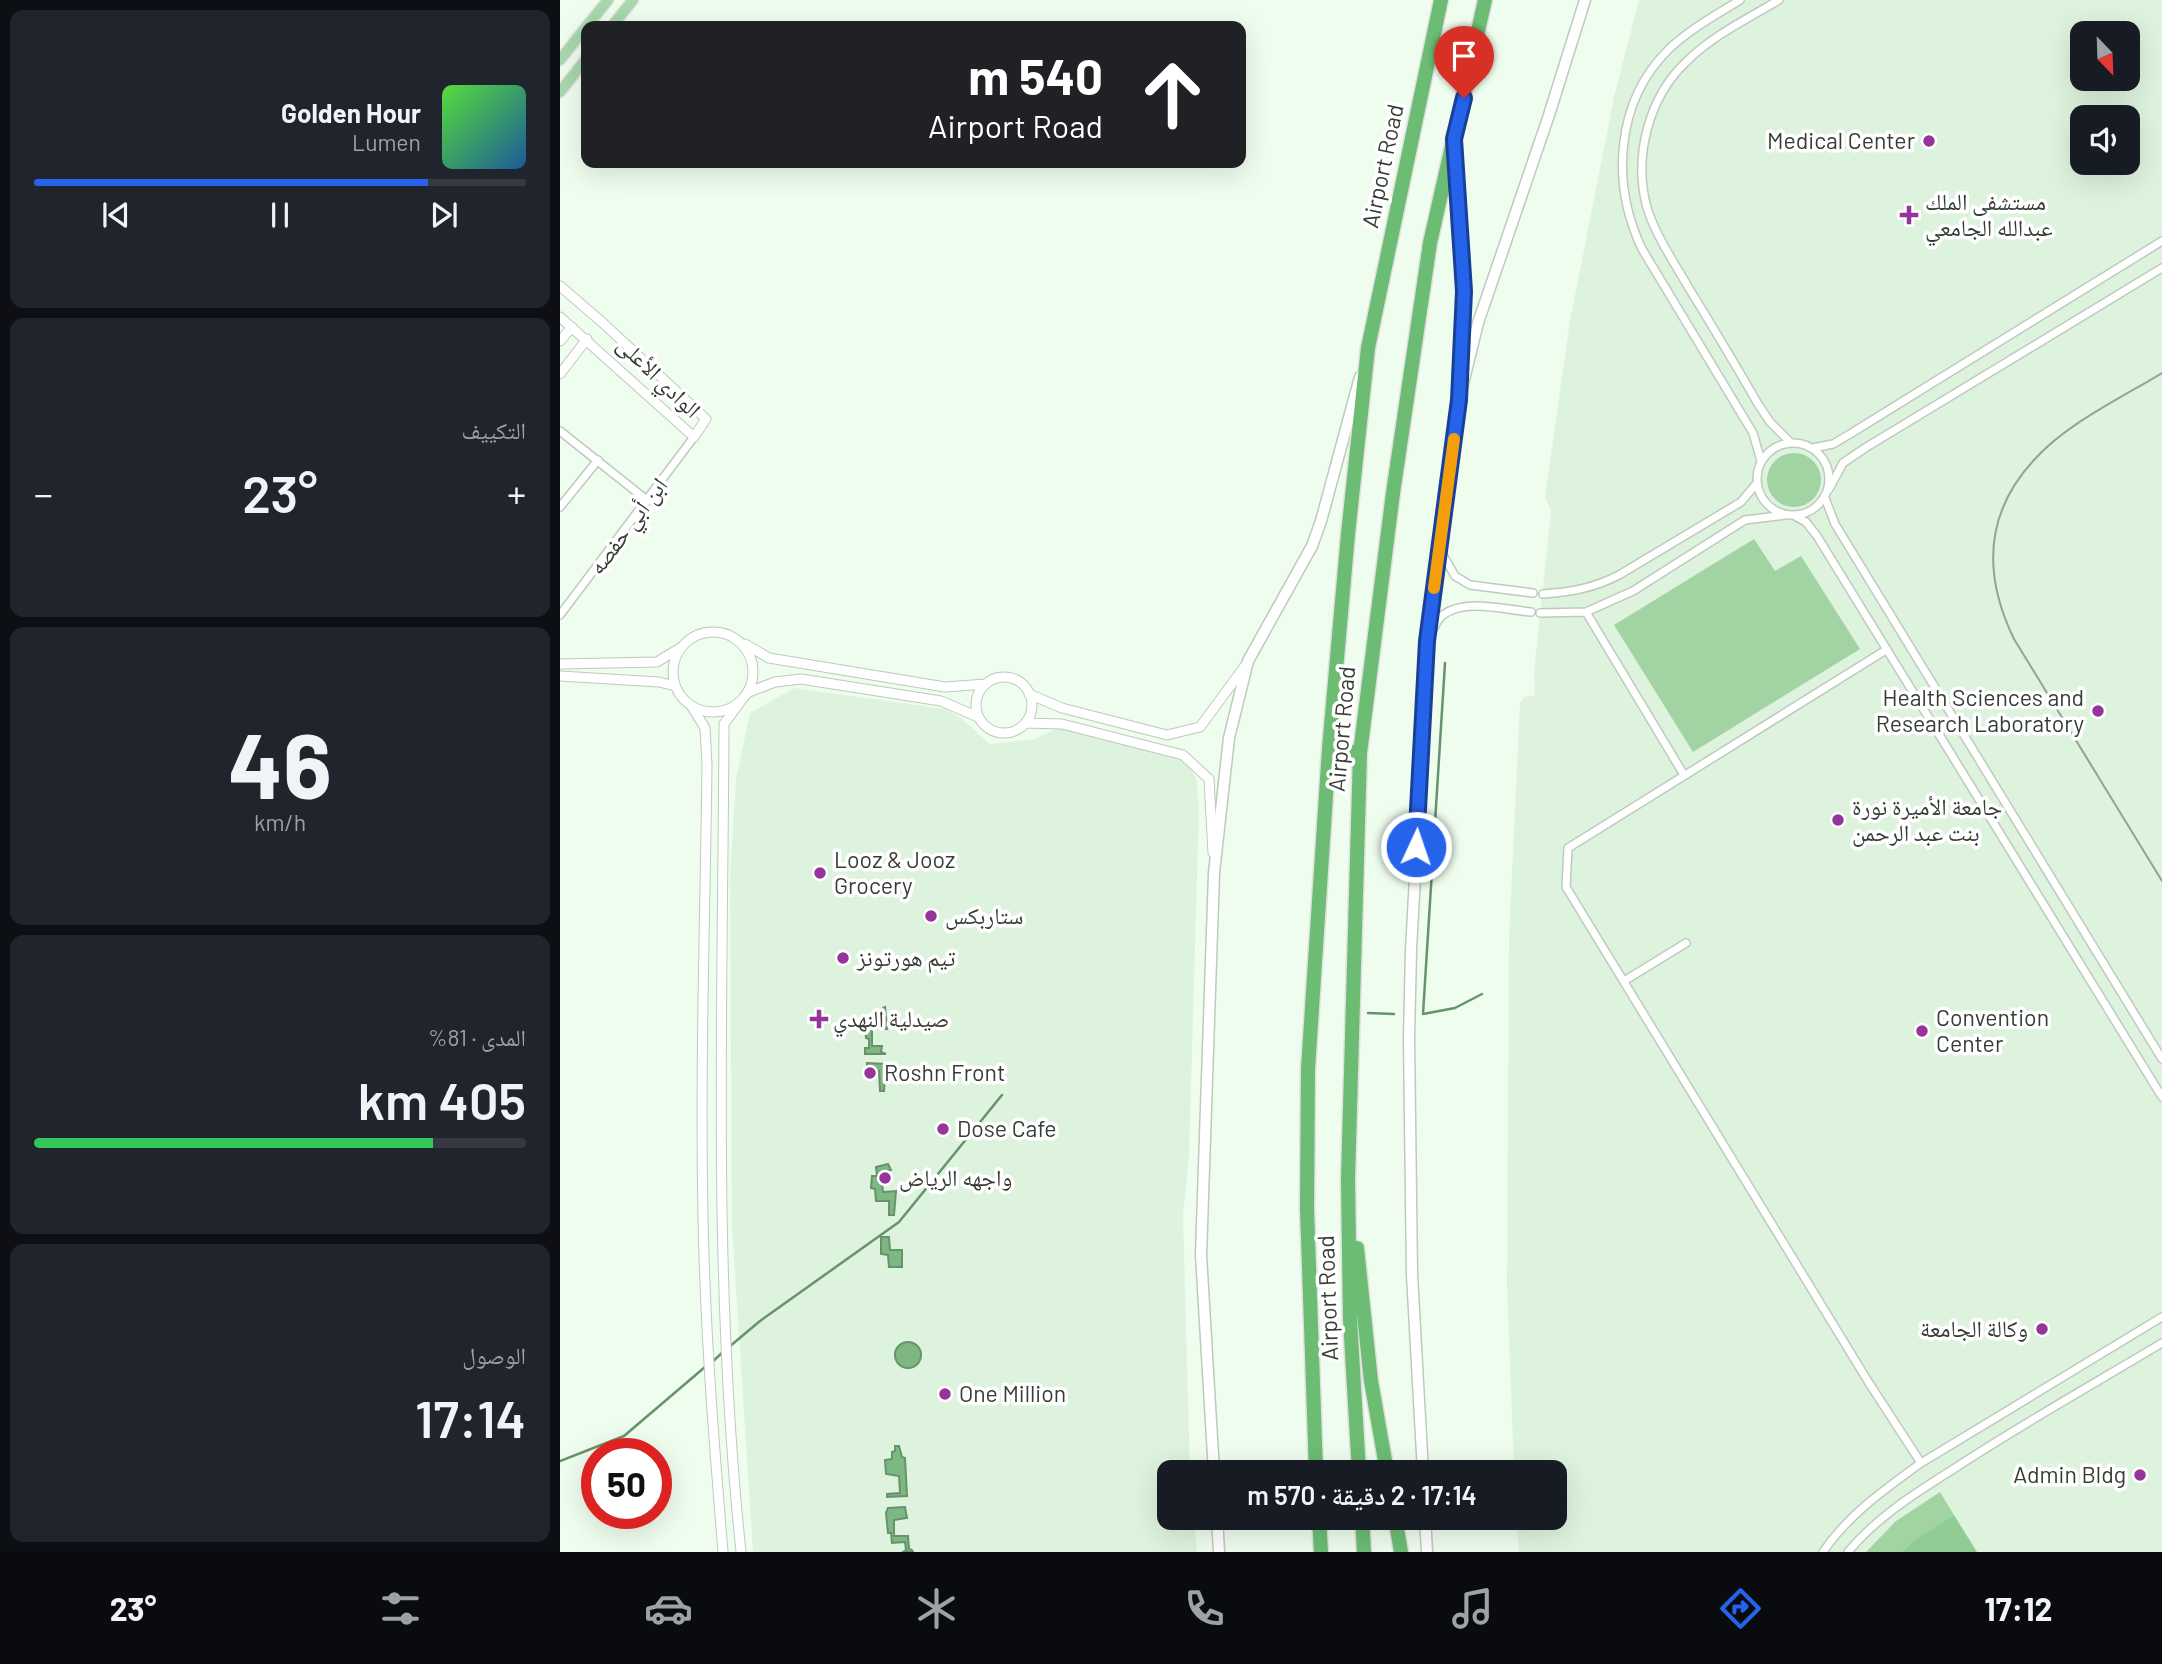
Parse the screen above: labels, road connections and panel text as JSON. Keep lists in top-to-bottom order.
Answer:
{
  "streets": {
    "highway": ["Airport Road"],
    "street": ["الوادي الأعلى", "ابن أبي حفصه"]
  },
  "crossings": [
    ["الوادي الأعلى", "ابن أبي حفصه"]
  ],
  "places": {
    "other": [
      "Medical Center",
      "Health Sciences and Research Laboratory",
      "جامعة الأميرة نورة بنت عبد الرحمن",
      "Looz & Jooz Grocery",
      "ستاربكس",
      "تيم هورتونز",
      "Convention Center",
      "Roshn Front",
      "Dose Cafe",
      "واجهه الرياض",
      "وكالة الجامعة",
      "One Million",
      "Admin Bldg"
    ],
    "health": ["مستشفى الملك عبدالله الجامعي", "صيدلية النهدي"]
  },
  "north": "bottom right",
  "page": {
    "turn": ["540 m", "Airport Road"],
    "song": ["Golden Hour", "Lumen"],
    "tile": [
      "التكييف",
      ["46", "km/h"],
      ["المدى · 81%", "405 km"],
      ["الوصول", "17:14"]
    ],
    "heat": ["−", "23°", "+"],
    "limit": "50",
    "trip": "17:14 · 2 دقيقة · 570 m",
    "tabs": ["17:12", "23°"]
  }
}
